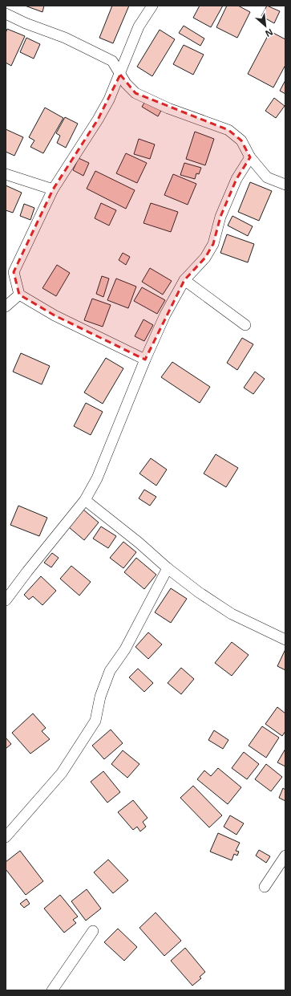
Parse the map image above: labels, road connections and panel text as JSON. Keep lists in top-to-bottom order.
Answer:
{
  "north": "bottom right"
}
